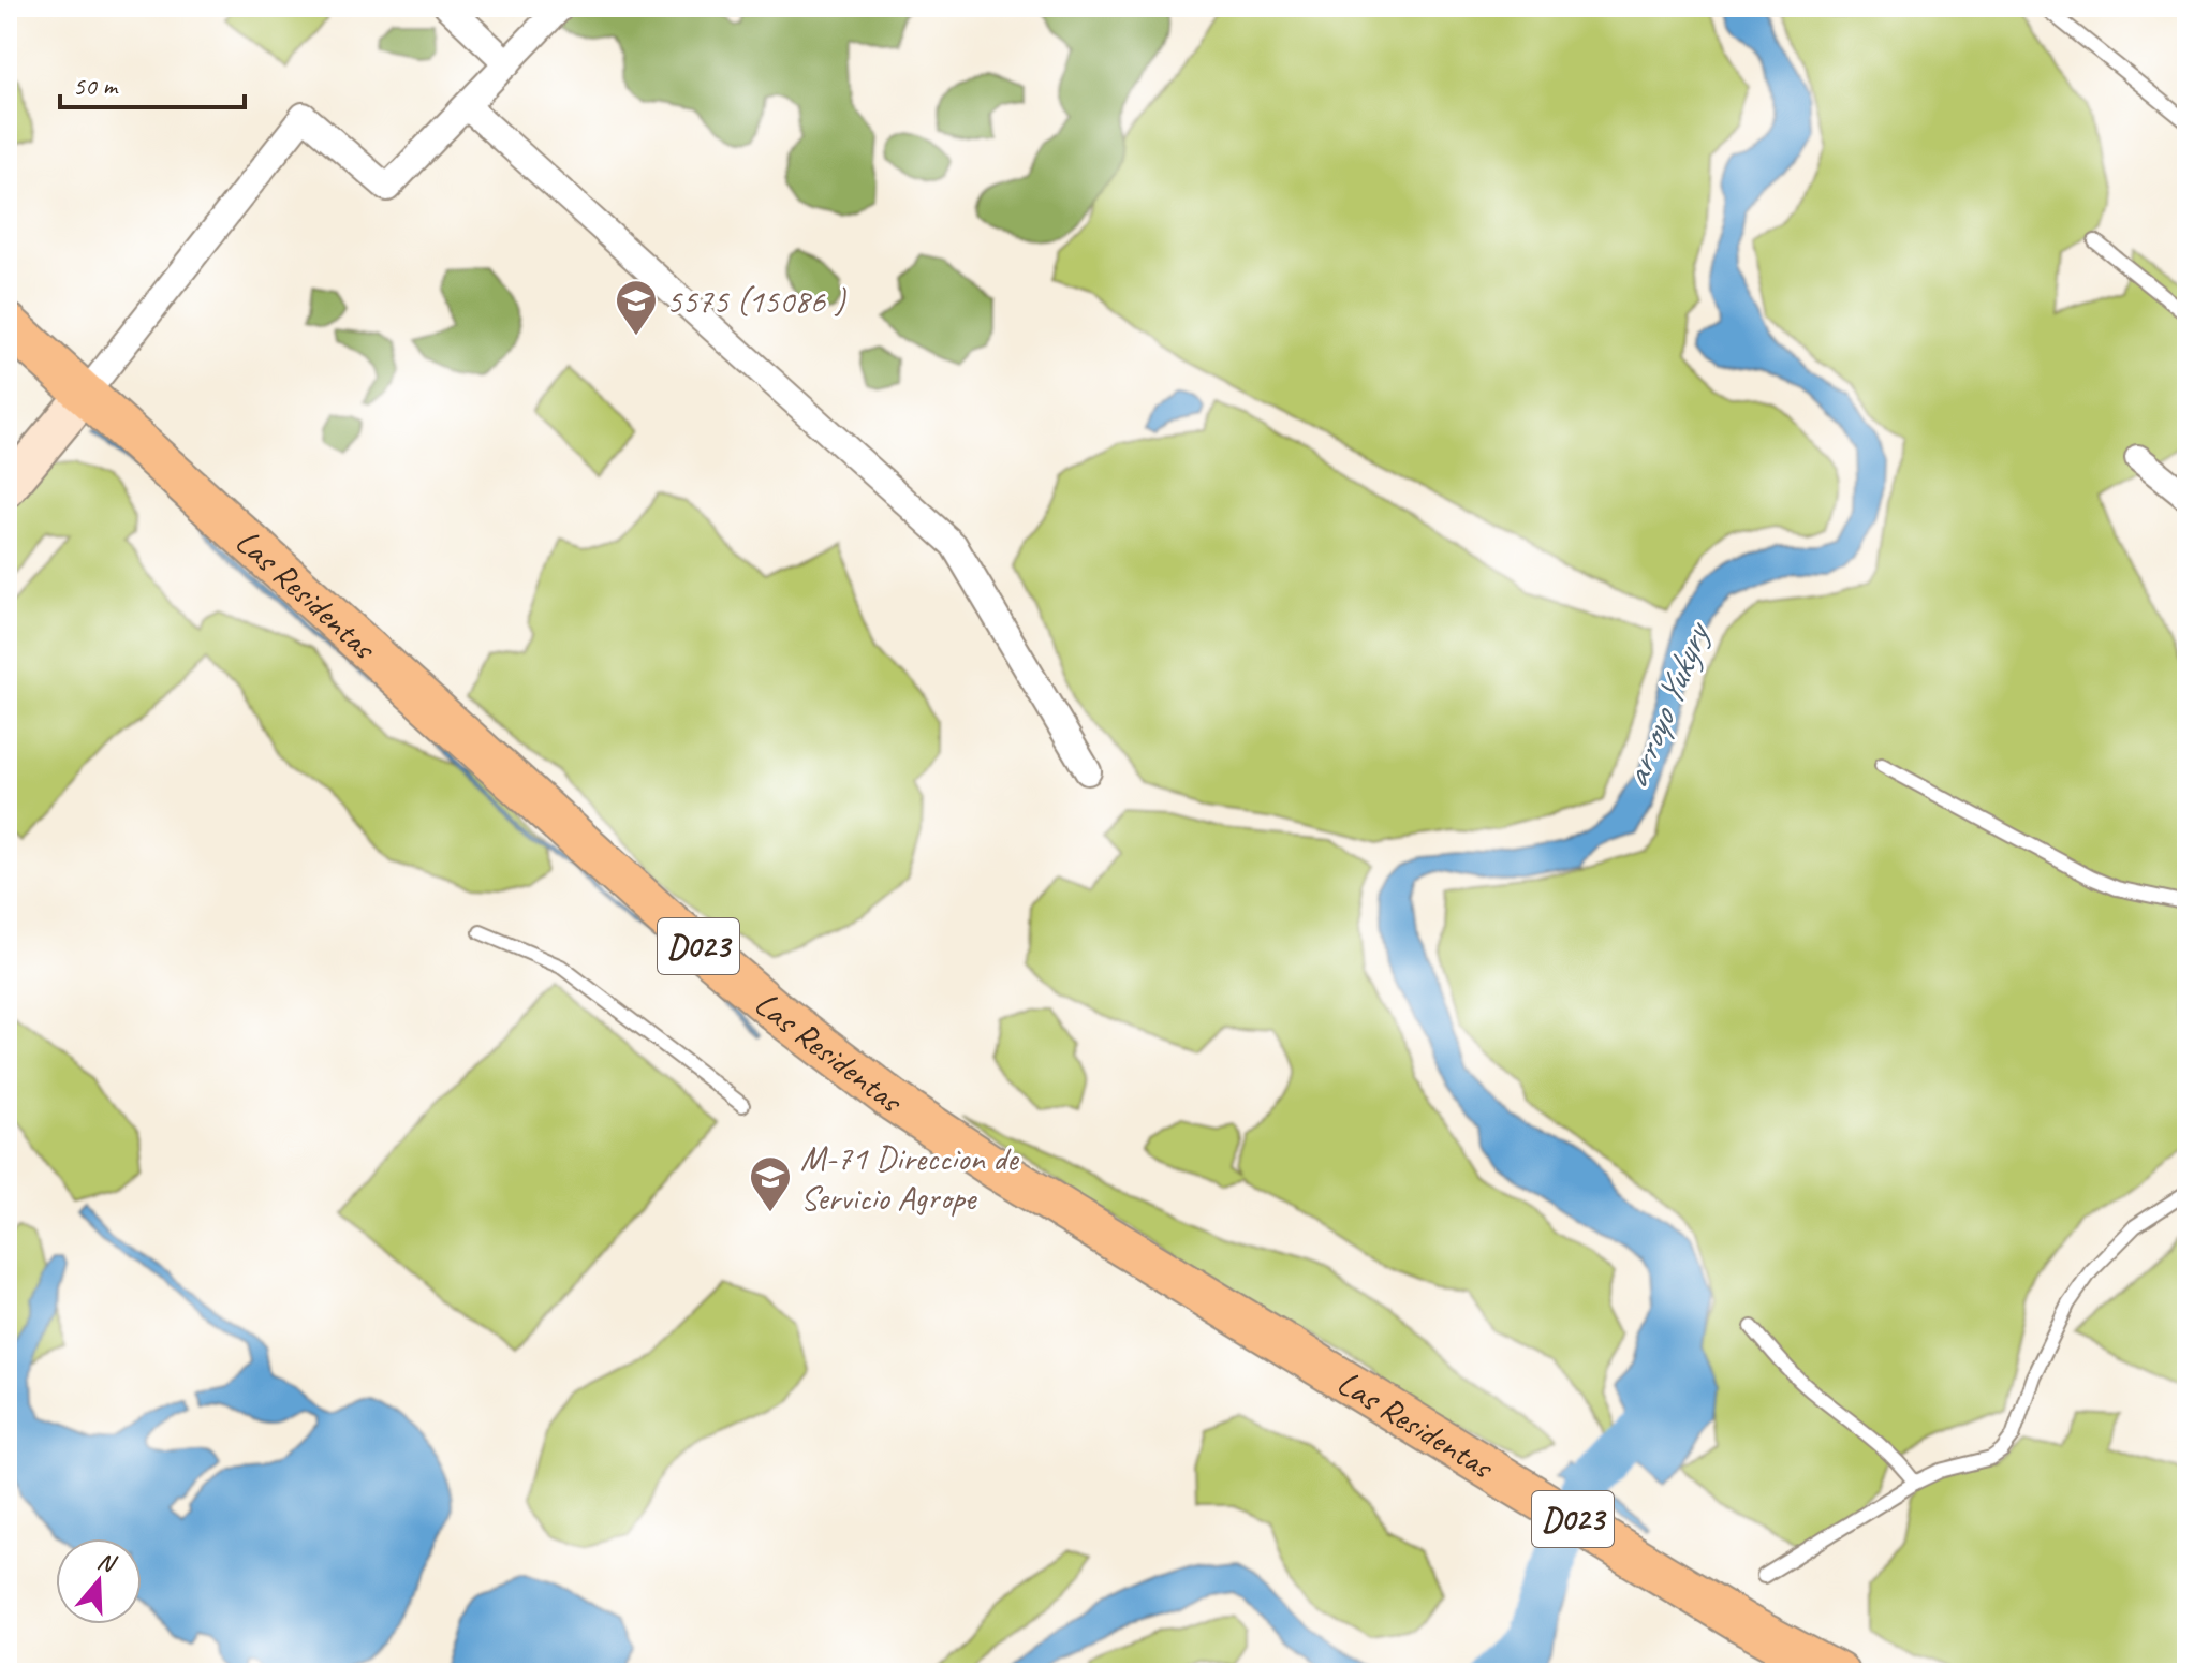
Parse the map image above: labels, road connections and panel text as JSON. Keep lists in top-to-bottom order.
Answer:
{
  "streets": {
    "main road": ["Las Residentas", "D023"]
  },
  "water": ["arroyo Yukyry"],
  "places": {
    "school or university": ["5575 (15086 )", "M-71 Direccion de Servicio Agrope"]
  },
  "scale_bar": "50 m",
  "north": "top"
}
